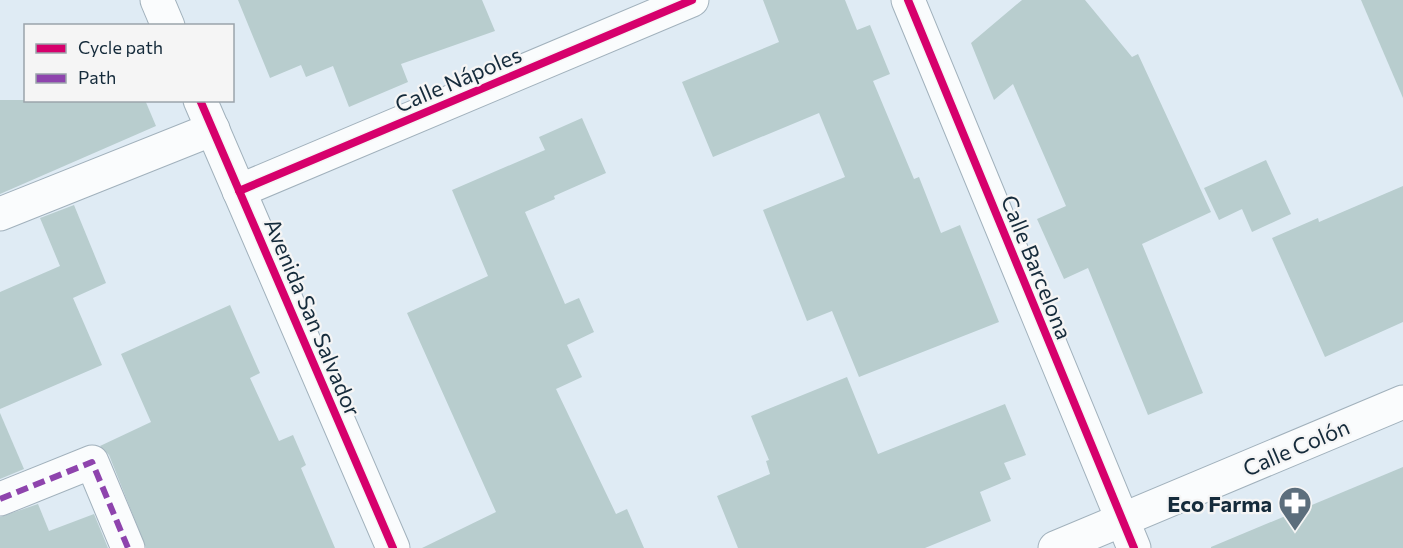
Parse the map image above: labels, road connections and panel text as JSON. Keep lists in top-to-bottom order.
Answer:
{
  "streets": {
    "street": [
      "Calle Nápoles",
      "Calle Barcelona",
      "Avenida San Salvador",
      "Calle Colón"
    ]
  },
  "crossings": [
    ["Calle Nápoles", "Avenida San Salvador"],
    ["Calle Barcelona", "Calle Colón"]
  ],
  "places": {
    "pharmacy": ["Eco Farma"]
  },
  "legend": ["Cycle path", "Path"]
}
